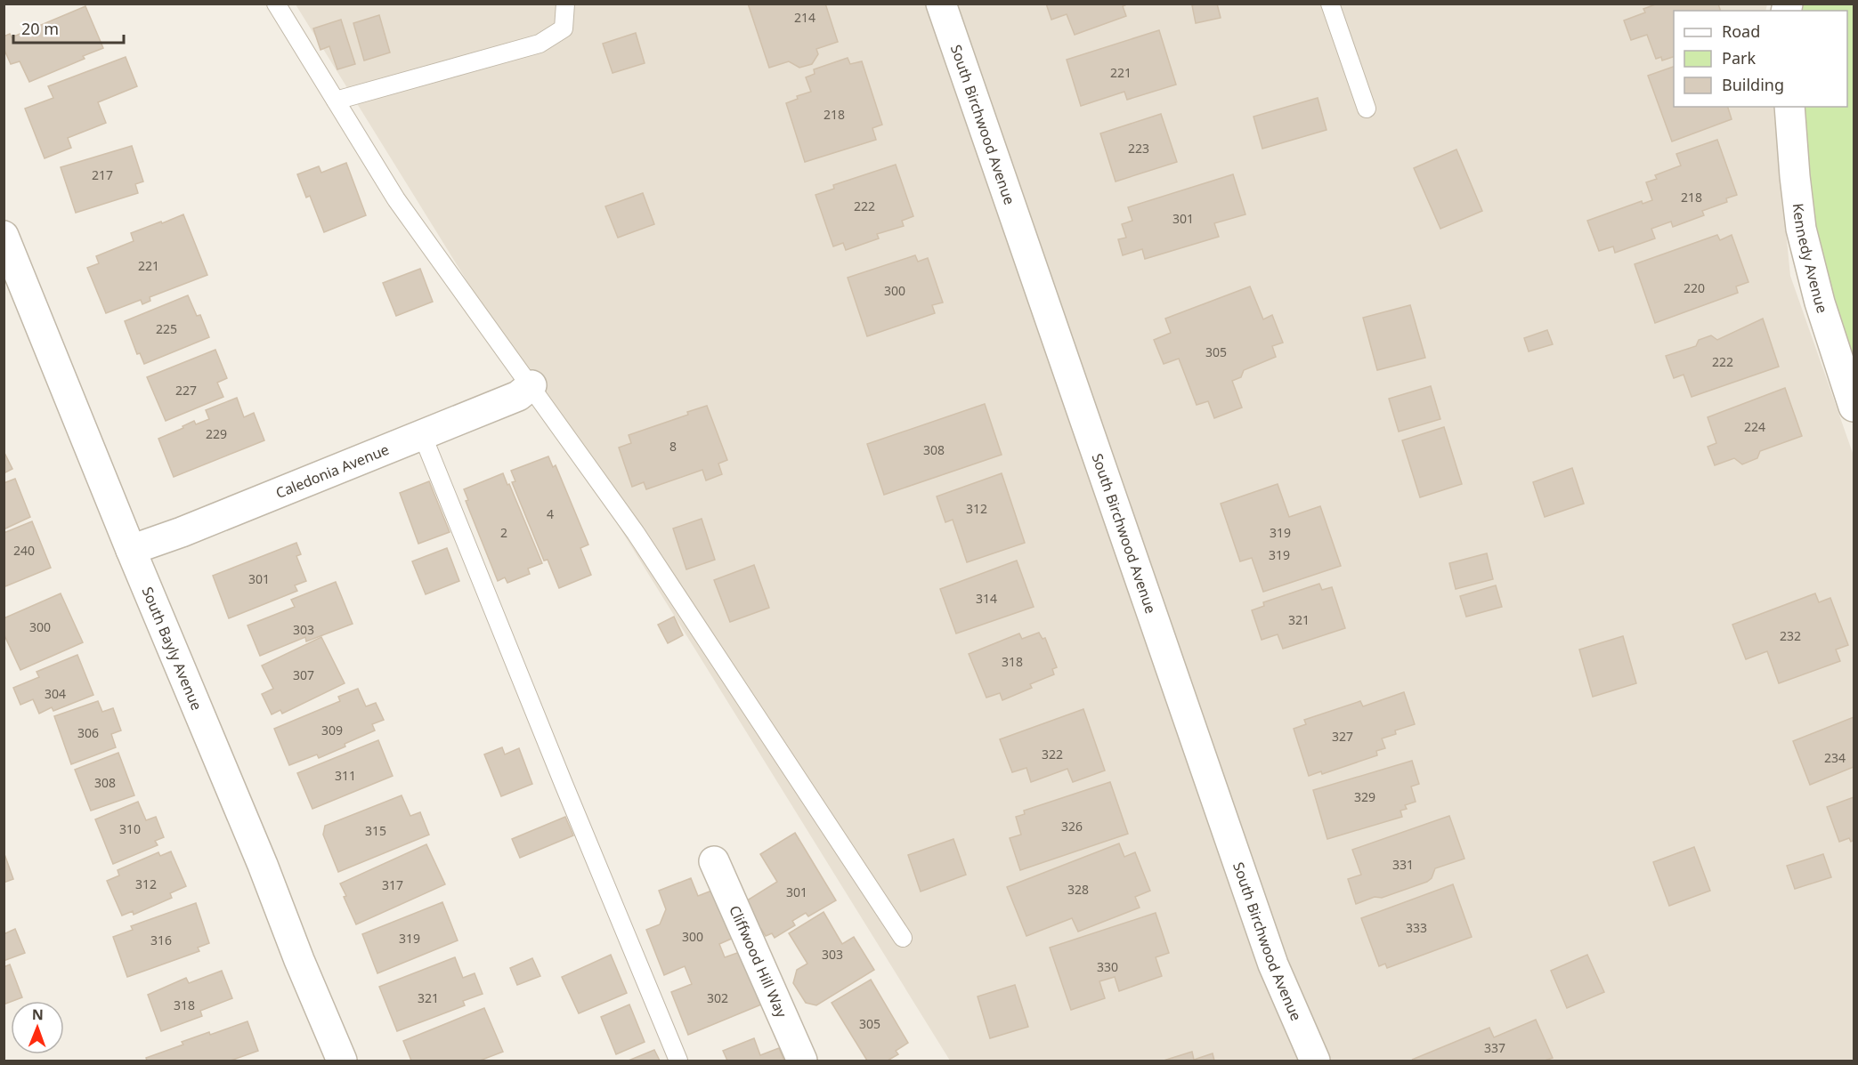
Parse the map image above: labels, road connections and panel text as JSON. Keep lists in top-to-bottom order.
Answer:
{
  "streets": {
    "street": [
      "South Birchwood Avenue",
      "Kennedy Avenue",
      "Caledonia Avenue",
      "South Bayly Avenue",
      "Cliffwood Hill Way"
    ]
  },
  "crossings": [
    ["Caledonia Avenue", "South Bayly Avenue"]
  ],
  "house_numbers": [
    "214",
    "221",
    "218",
    "223",
    "217",
    "218",
    "222",
    "301",
    "221",
    "220",
    "300",
    "225",
    "305",
    "222",
    "227",
    "224",
    "229",
    "8",
    "308",
    "312",
    "4",
    "2",
    "319",
    "240",
    "319",
    "301",
    "314",
    "321",
    "300",
    "303",
    "232",
    "318",
    "307",
    "304",
    "309",
    "306",
    "327",
    "322",
    "234",
    "311",
    "308",
    "329",
    "326",
    "310",
    "315",
    "331",
    "312",
    "317",
    "328",
    "301",
    "333",
    "300",
    "319",
    "316",
    "303",
    "330",
    "321",
    "302",
    "318",
    "305",
    "337"
  ],
  "legend": ["Road", "Park", "Building"],
  "scale_bar": "20 m",
  "north": "top"
}
